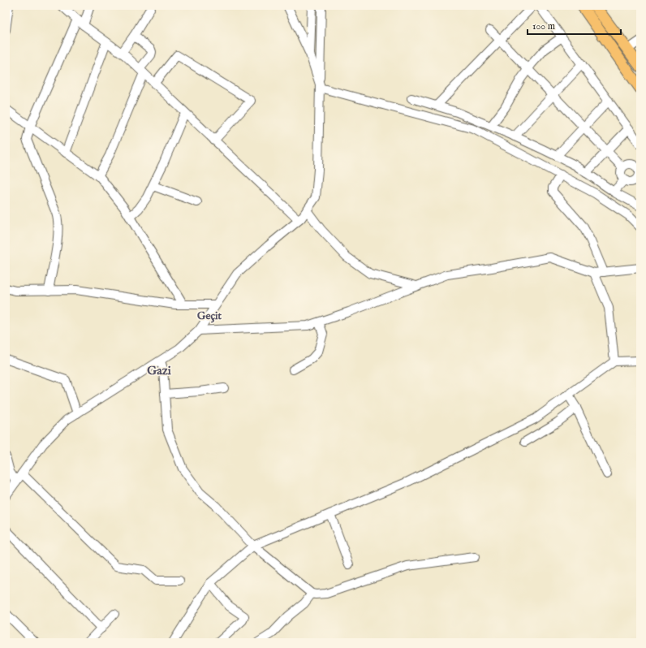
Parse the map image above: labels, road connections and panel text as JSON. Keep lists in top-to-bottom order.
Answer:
{
  "districts": ["Geçit", "Gazi"],
  "scale_bar": "100 m"
}
